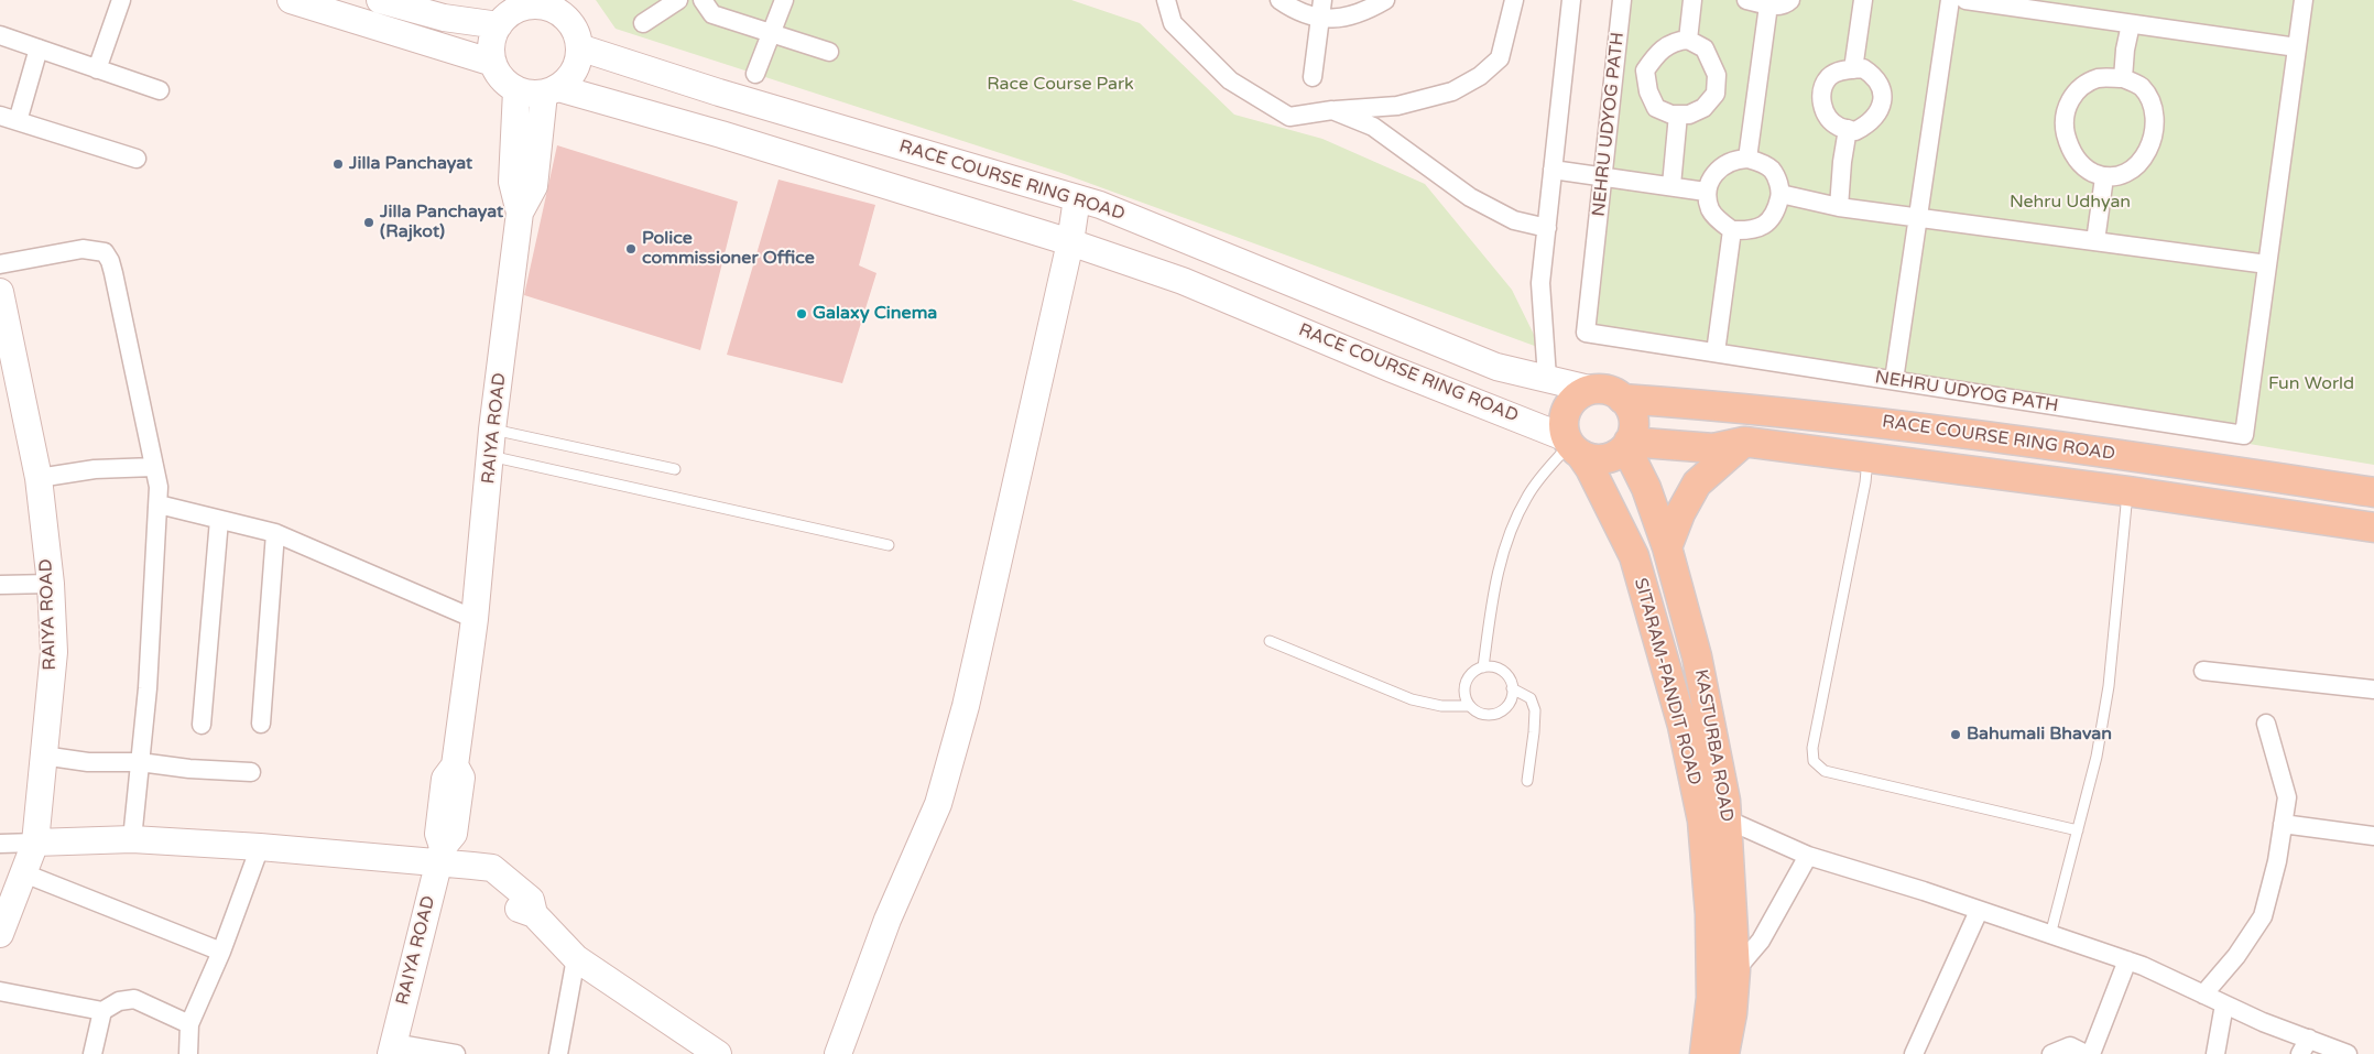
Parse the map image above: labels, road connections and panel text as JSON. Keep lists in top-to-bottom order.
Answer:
{
  "streets": {
    "main road": ["RACE COURSE RING ROAD", "SITARAM-PANDIT ROAD", "KASTURBA ROAD"],
    "street": ["NEHRU UDYOG PATH", "RAIYA ROAD"]
  },
  "crossings": [
    ["RACE COURSE RING ROAD", "RAIYA ROAD"],
    ["RACE COURSE RING ROAD", "SITARAM-PANDIT ROAD"],
    ["RACE COURSE RING ROAD", "KASTURBA ROAD"],
    ["SITARAM-PANDIT ROAD", "KASTURBA ROAD"]
  ],
  "parks": ["Race Course Park", "Nehru Udhyan", "Fun World"],
  "places": [
    "Jilla Panchayat",
    "Jilla Panchayat (Rajkot)",
    "Police commissioner Office",
    "Galaxy Cinema",
    "Bahumali Bhavan"
  ]
}
